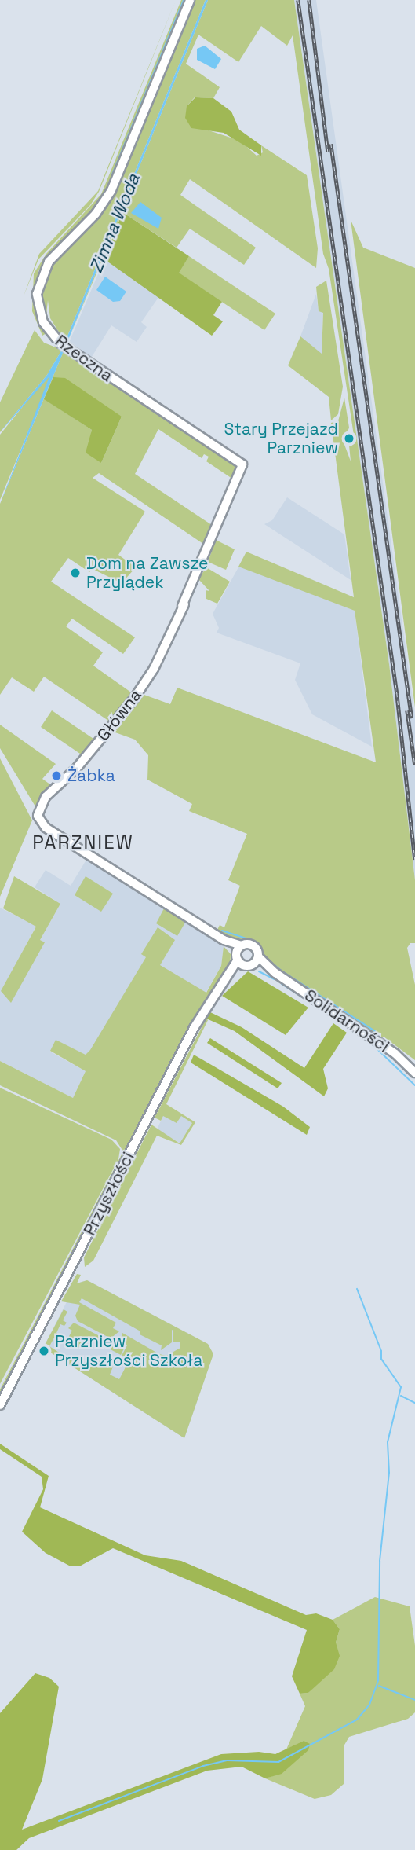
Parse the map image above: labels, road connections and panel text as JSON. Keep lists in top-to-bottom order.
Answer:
{
  "streets": {
    "street": [
      "Rzeczna",
      "Główna",
      "Solidarności",
      "Przyszłości"
    ]
  },
  "crossings": [
    ["Rzeczna", "Główna"],
    ["Solidarności", "Przyszłości"]
  ],
  "districts": ["PARZNIEW"],
  "water": ["Zimna Woda"],
  "places": [
    "Stary Przejazd Parzniew",
    "Dom na Zawsze Przylądek",
    "Żabka",
    "Parzniew Przyszłości Szkoła"
  ]
}
